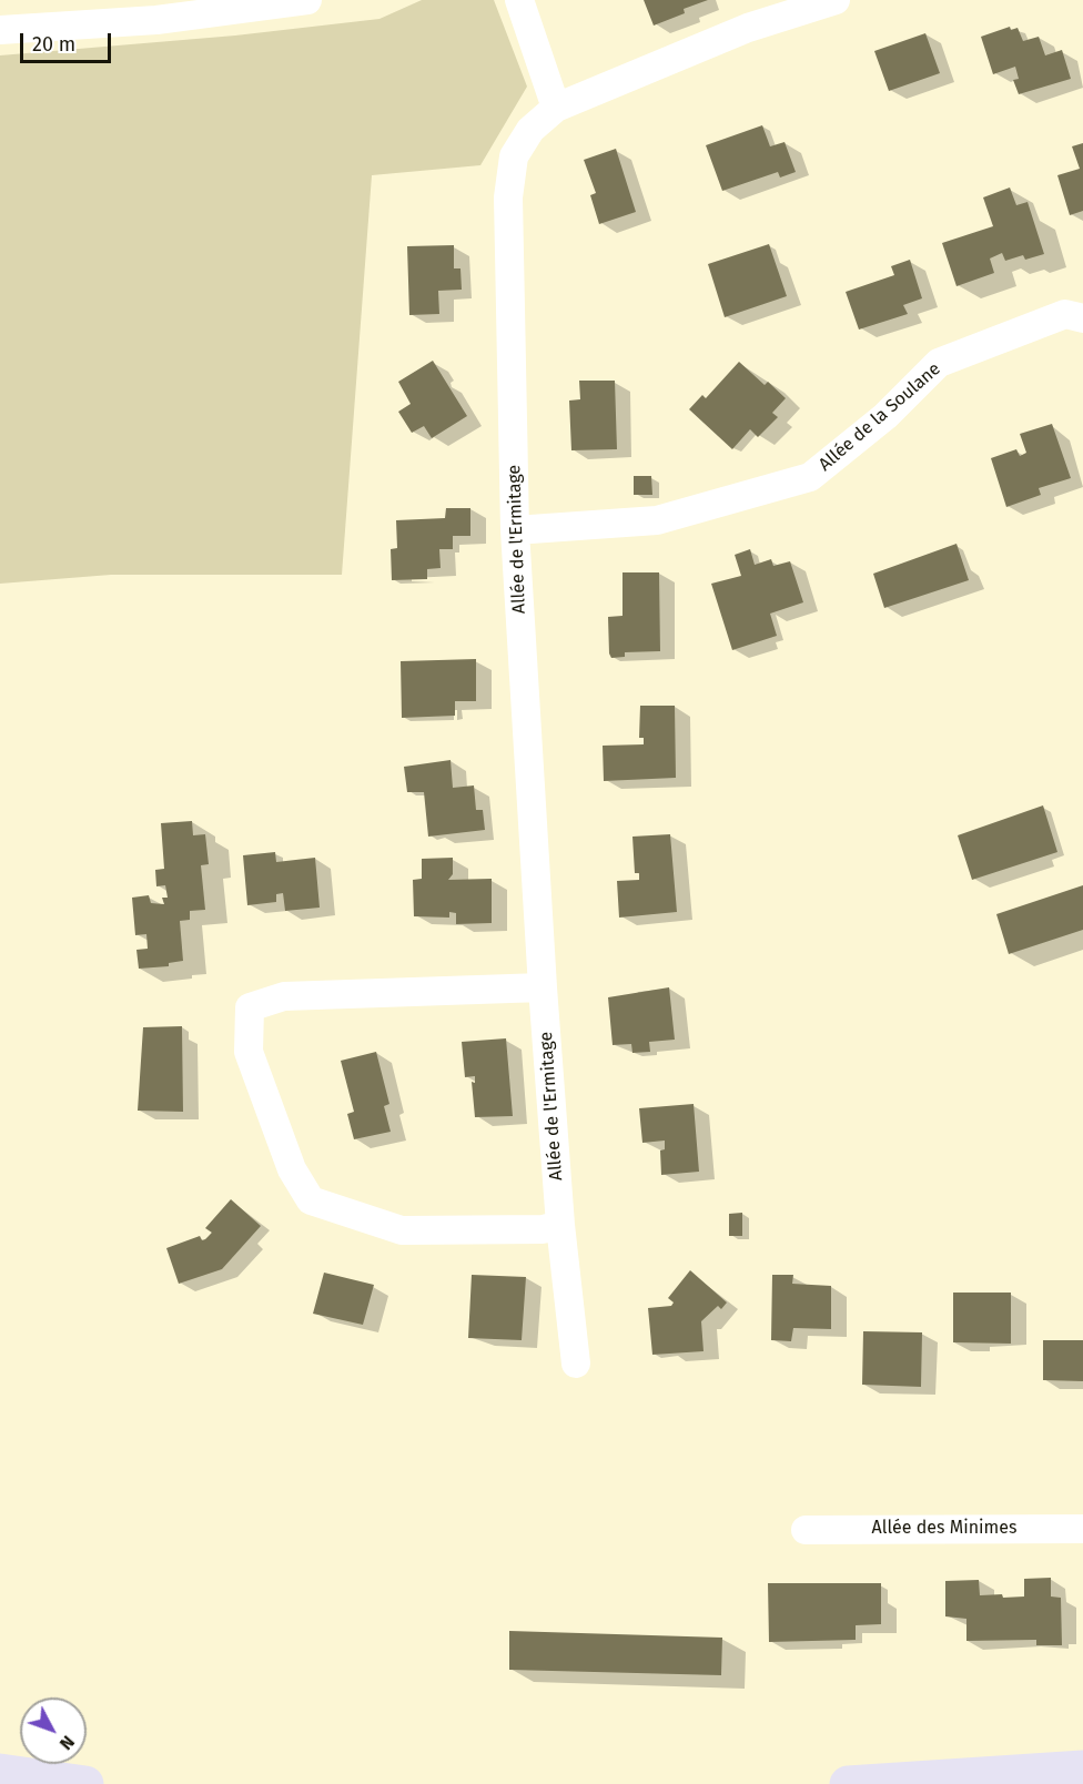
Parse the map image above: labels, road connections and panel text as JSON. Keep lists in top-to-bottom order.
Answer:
{
  "streets": {
    "street": ["Allée de la Soulane", "Allée de l'Ermitage", "Allée des Minimes"]
  },
  "crossings": [
    ["Allée de la Soulane", "Allée de l'Ermitage"]
  ],
  "scale_bar": "20 m",
  "north": "bottom right"
}
